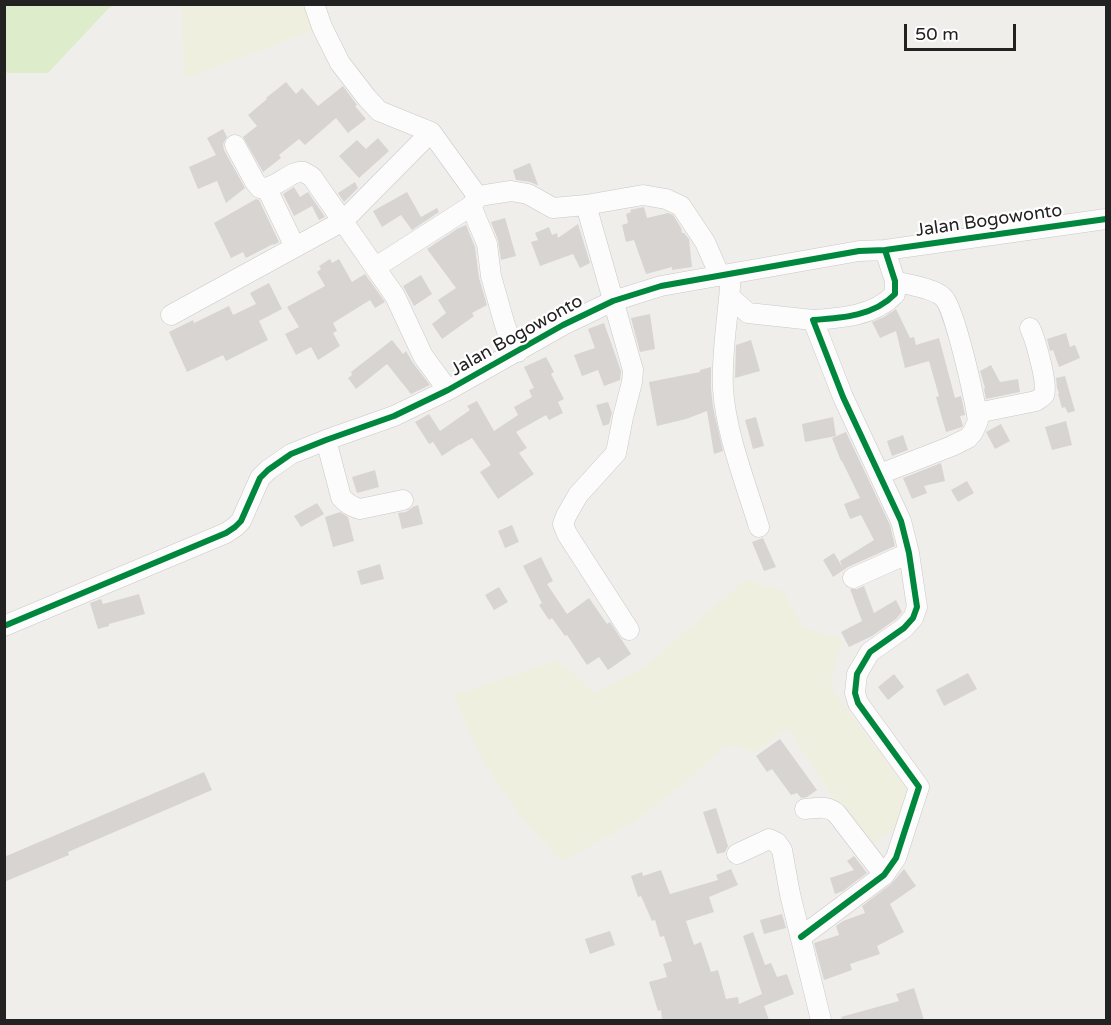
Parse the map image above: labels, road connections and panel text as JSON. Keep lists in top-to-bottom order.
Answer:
{
  "streets": {
    "street": ["Jalan Bogowonto"]
  },
  "scale_bar": "50 m"
}
